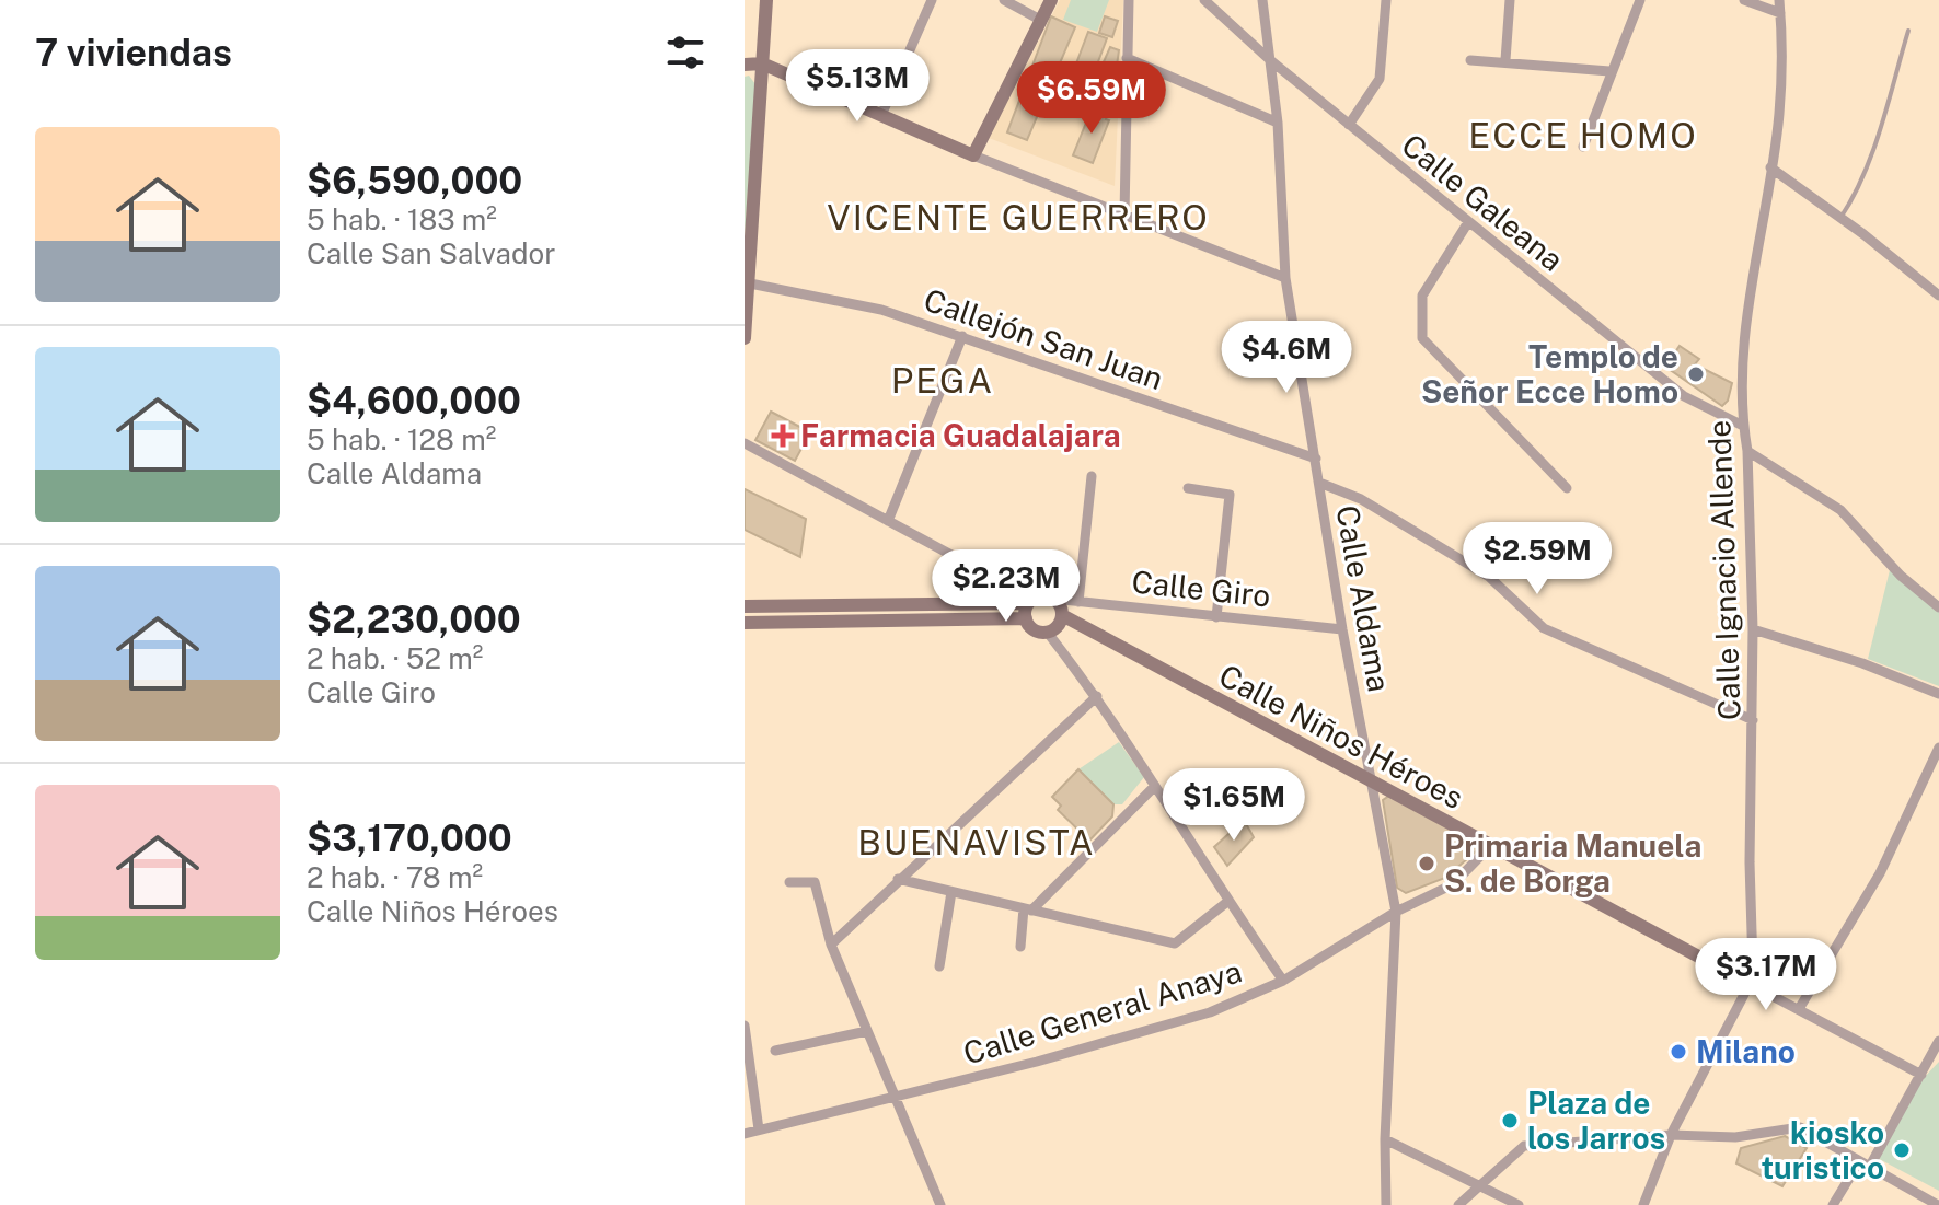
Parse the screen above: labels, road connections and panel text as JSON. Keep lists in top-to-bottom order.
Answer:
{
  "streets": {
    "street": [
      "Calle Galeana",
      "Callejón San Juan",
      "Calle Ignacio Allende",
      "Calle Giro",
      "Calle Aldama",
      "Calle Niños Héroes",
      "Calle General Anaya"
    ]
  },
  "crossings": [
    ["Calle Galeana", "Calle Ignacio Allende"],
    ["Calle Galeana", "Calle Aldama"],
    ["Callejón San Juan", "Calle Aldama"],
    ["Calle Ignacio Allende", "Calle Niños Héroes"],
    ["Calle Giro", "Calle Aldama"],
    ["Calle Giro", "Calle Niños Héroes"],
    ["Calle Aldama", "Calle Niños Héroes"],
    ["Calle Aldama", "Calle General Anaya"],
    ["Calle Niños Héroes", "Calle General Anaya"]
  ],
  "districts": [
    "ECCE HOMO",
    "VICENTE GUERRERO",
    "PEGA",
    "BUENAVISTA"
  ],
  "places": {
    "other": [
      "Templo de Señor Ecce Homo",
      "Primaria Manuela S. de Borga",
      "Milano",
      "Plaza de los Jarros",
      "kiosko turistico"
    ],
    "health": ["Farmacia Guadalajara"]
  },
  "page": {
    "heading": "7 viviendas",
    "price": [
      "$5.13M",
      "$6.59M",
      "$4.6M",
      "$2.59M",
      "$2.23M",
      "$1.65M",
      "$3.17M"
    ],
    "list": [
      {
        "name": "$6,590,000",
        "note": "5 hab. · 183 m² · Calle San Salvador"
      },
      {
        "name": "$4,600,000",
        "note": "5 hab. · 128 m² · Calle Aldama"
      },
      {
        "name": "$2,230,000",
        "note": "2 hab. · 52 m² · Calle Giro"
      },
      {
        "name": "$3,170,000",
        "note": "2 hab. · 78 m² · Calle Niños Héroes"
      }
    ]
  }
}
